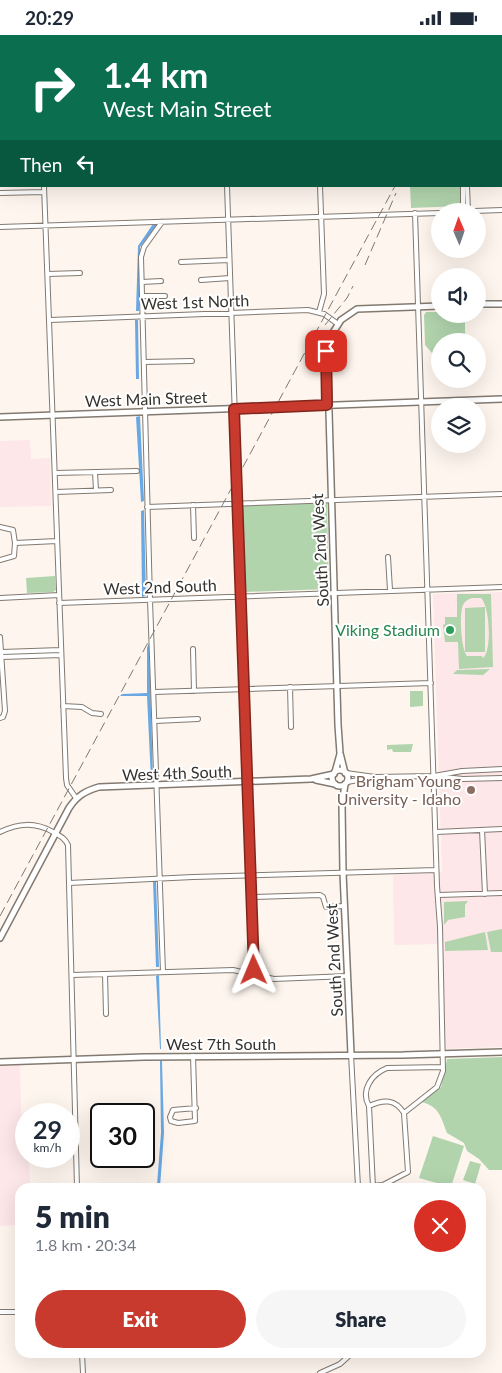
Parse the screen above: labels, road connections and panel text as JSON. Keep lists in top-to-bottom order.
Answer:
{
  "streets": {
    "main road": [
      "West Main Street",
      "South 2nd West",
      "West 4th South",
      "West 7th South"
    ],
    "street": ["West 1st North", "West 2nd South"]
  },
  "crossings": [
    ["West Main Street", "South 2nd West"],
    ["South 2nd West", "West 2nd South"],
    ["South 2nd West", "West 4th South"],
    ["South 2nd West", "West 7th South"]
  ],
  "places": ["Viking Stadium", "Brigham Young University - Idaho"],
  "north": "top",
  "page": {
    "status": "20:29",
    "turn": ["1.4 km", "West Main Street"],
    "then": "Then",
    "speed": "29 km/h",
    "limit": "30",
    "heading": ["5 min", "1.8 km · 20:34"],
    "buttons": ["Exit", "Share"]
  }
}
